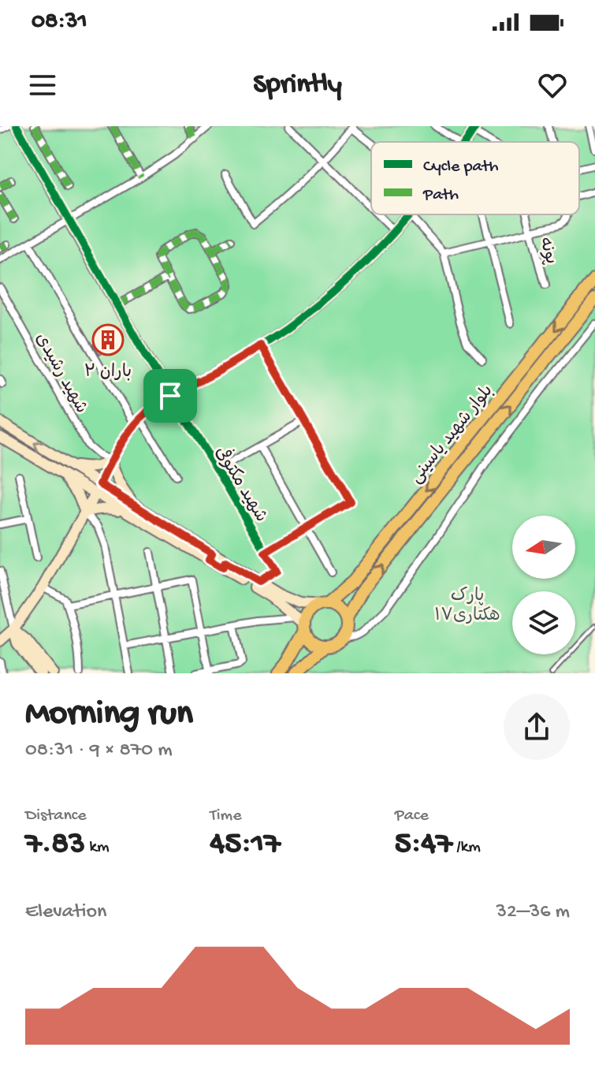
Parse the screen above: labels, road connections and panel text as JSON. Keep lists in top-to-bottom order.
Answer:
{
  "streets": {
    "main road": ["بلوار شهید یاسینی"],
    "street": ["پونه", "شهید رشیدی", "شهید مکتوفی"]
  },
  "parks": ["پارک ۱۷هکتاری"],
  "places": {
    "building": ["باران ۲"]
  },
  "legend": ["Cycle path", "Path"],
  "north": "left",
  "page": {
    "status": "08:31",
    "header": "Sprintly",
    "heading": ["Morning run", "08:31 · 9 × 870 m"],
    "stats": [
      ["Distance", "7.83 km"],
      ["Time", "45:17"],
      ["Pace", "5:47 /km"]
    ],
    "chart": ["Elevation", "32–36 m"]
  }
}
